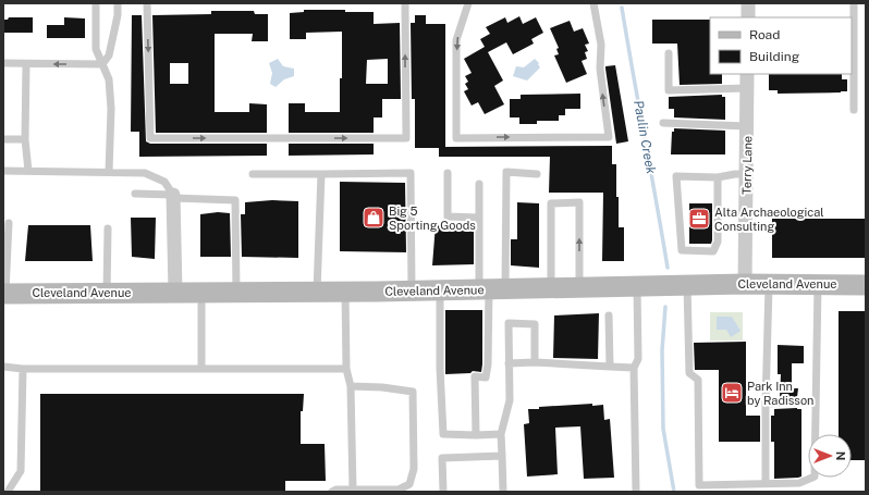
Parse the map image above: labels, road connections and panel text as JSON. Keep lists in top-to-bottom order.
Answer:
{
  "streets": {
    "main road": ["Cleveland Avenue"],
    "street": ["Terry Lane"]
  },
  "crossings": [
    ["Terry Lane", "Cleveland Avenue"]
  ],
  "water": ["Paulin Creek"],
  "places": {
    "shop": ["Big 5 Sporting Goods"],
    "office": ["Alta Archaeological Consulting"],
    "hotel": ["Park Inn by Radisson"]
  },
  "legend": ["Road", "Building"],
  "north": "right"
}
